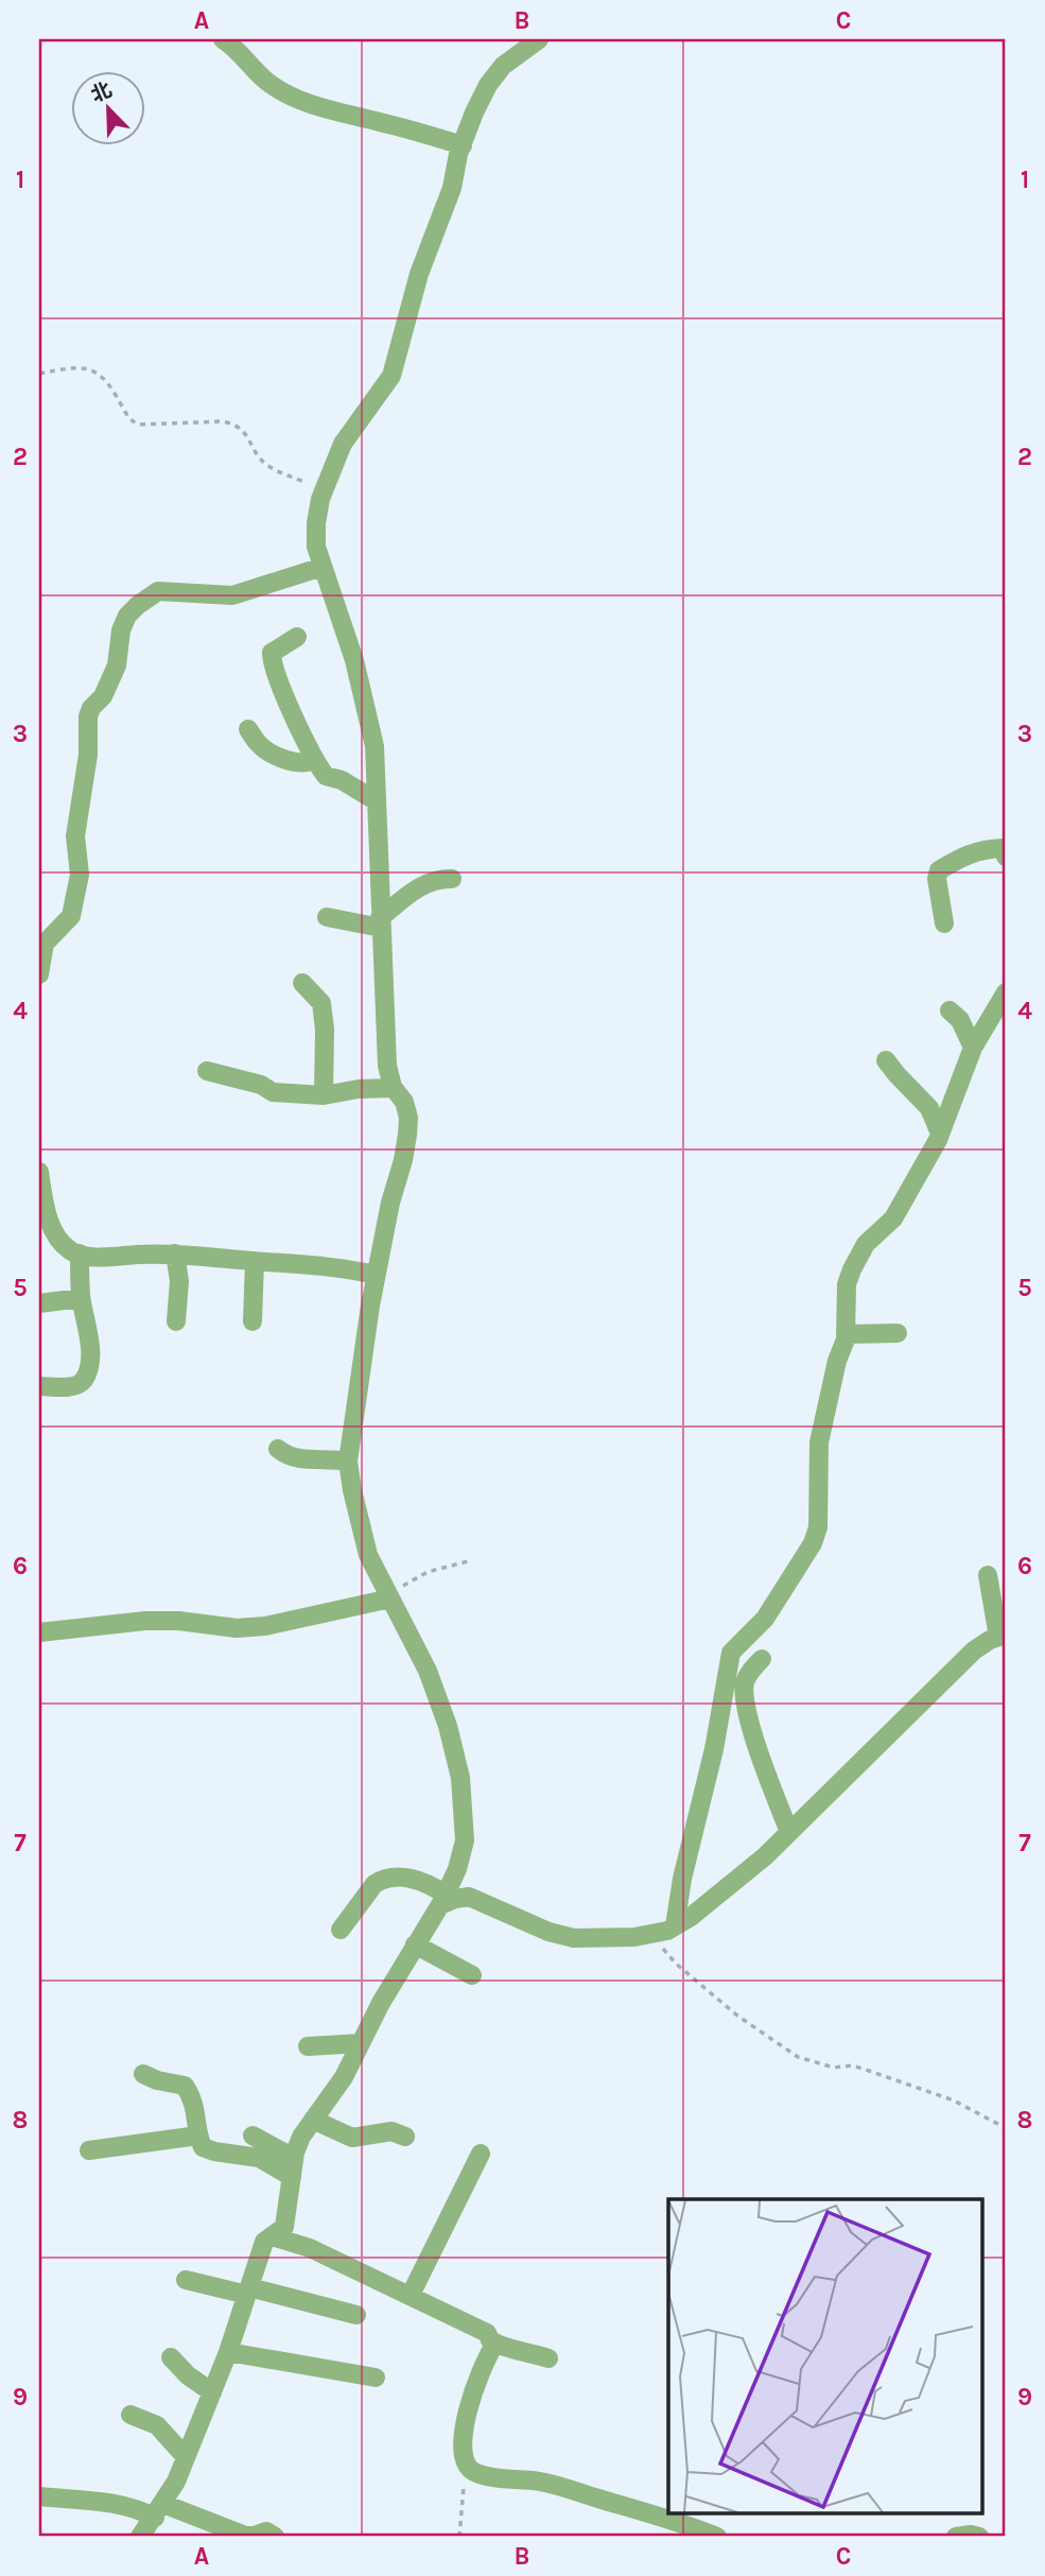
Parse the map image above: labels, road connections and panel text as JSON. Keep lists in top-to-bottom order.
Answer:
{
  "north": "top left",
  "grid": {
    "columns": ["A", "B", "C"],
    "rows": [
      "1",
      "2",
      "3",
      "4",
      "5",
      "6",
      "7",
      "8",
      "9"
    ]
  }
}
